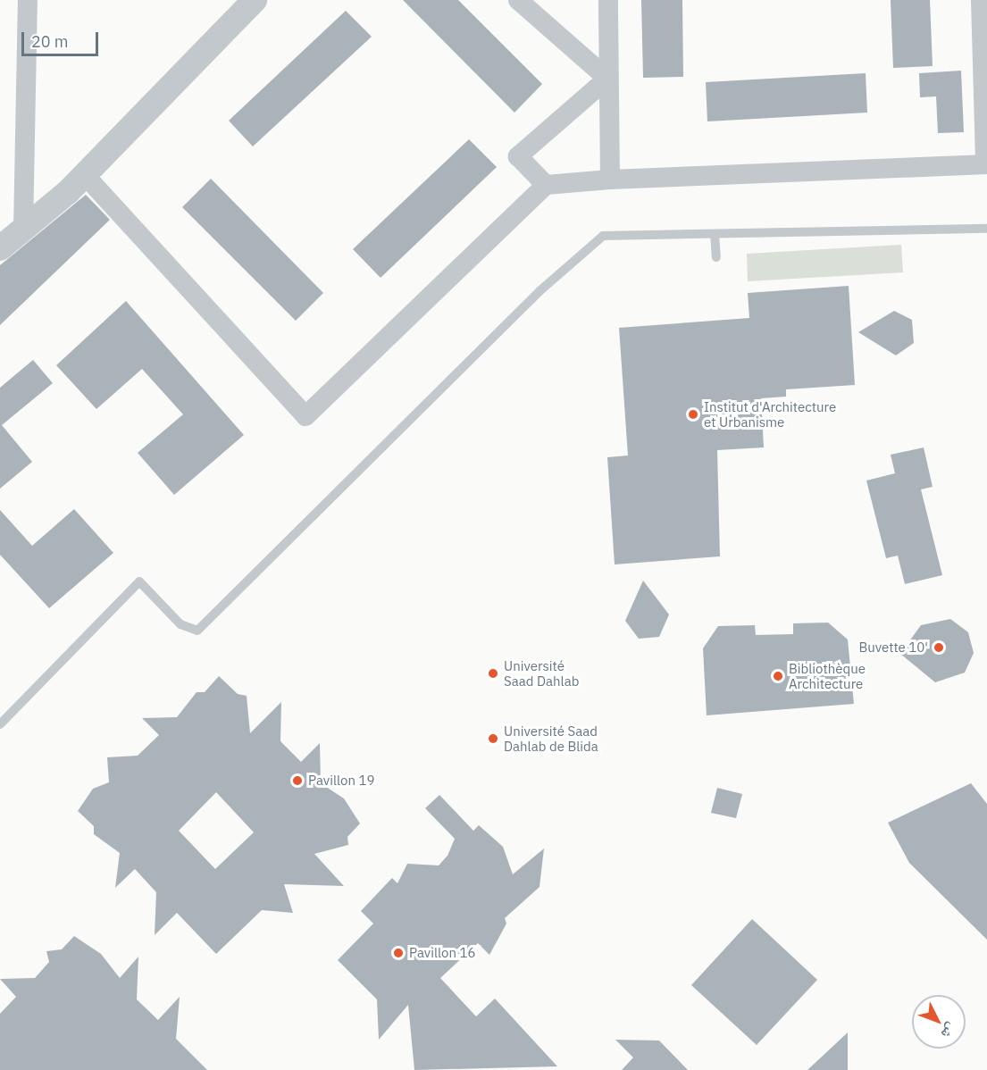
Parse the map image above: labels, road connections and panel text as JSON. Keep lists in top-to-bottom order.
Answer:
{
  "places": [
    "Institut d'Architecture et Urbanisme",
    "Buvette 10'",
    "Université Saad Dahlab",
    "Bibliothèque Architecture",
    "Université Saad Dahlab de Blida",
    "Pavillon 19",
    "Pavillon 16"
  ],
  "scale_bar": "20 m",
  "north": "bottom right"
}
